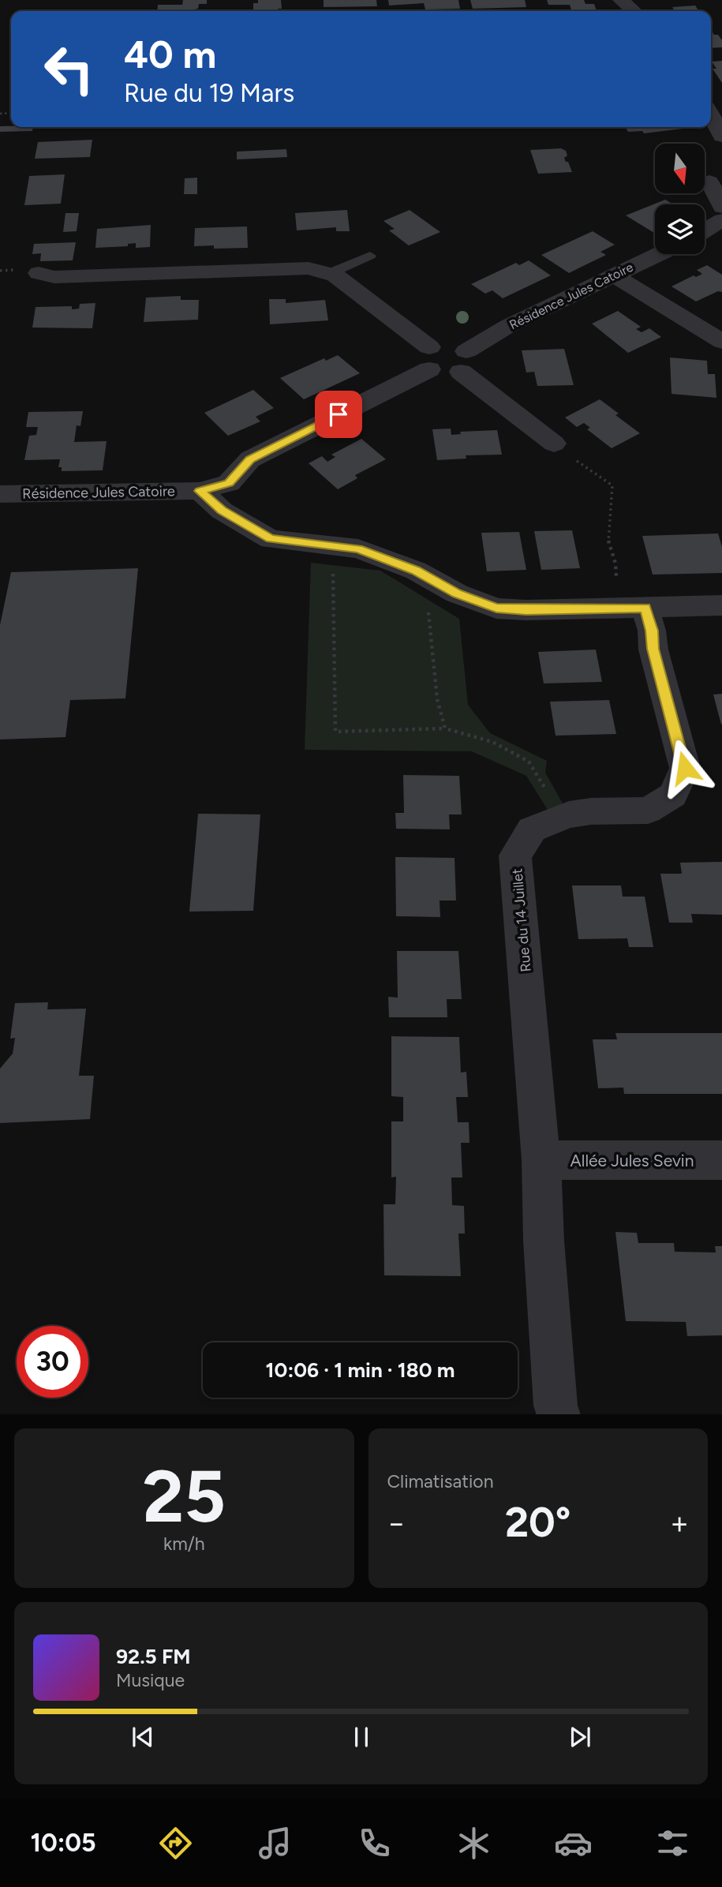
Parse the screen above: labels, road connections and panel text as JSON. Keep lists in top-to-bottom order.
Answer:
{
  "streets": {
    "street": ["Résidence Jules Catoire", "Rue du 14 Juillet", "Allée Jules Sevin"]
  },
  "crossings": [
    ["Rue du 14 Juillet", "Allée Jules Sevin"]
  ],
  "north": "bottom",
  "page": {
    "turn": ["40 m", "Rue du 19 Mars"],
    "limit": "30",
    "trip": "10:06 · 1 min · 180 m",
    "tile": [
      ["25", "km/h"],
      "Climatisation"
    ],
    "heat": ["−", "20°", "+"],
    "song": ["92.5 FM", "Musique"],
    "tabs": "10:05"
  }
}
